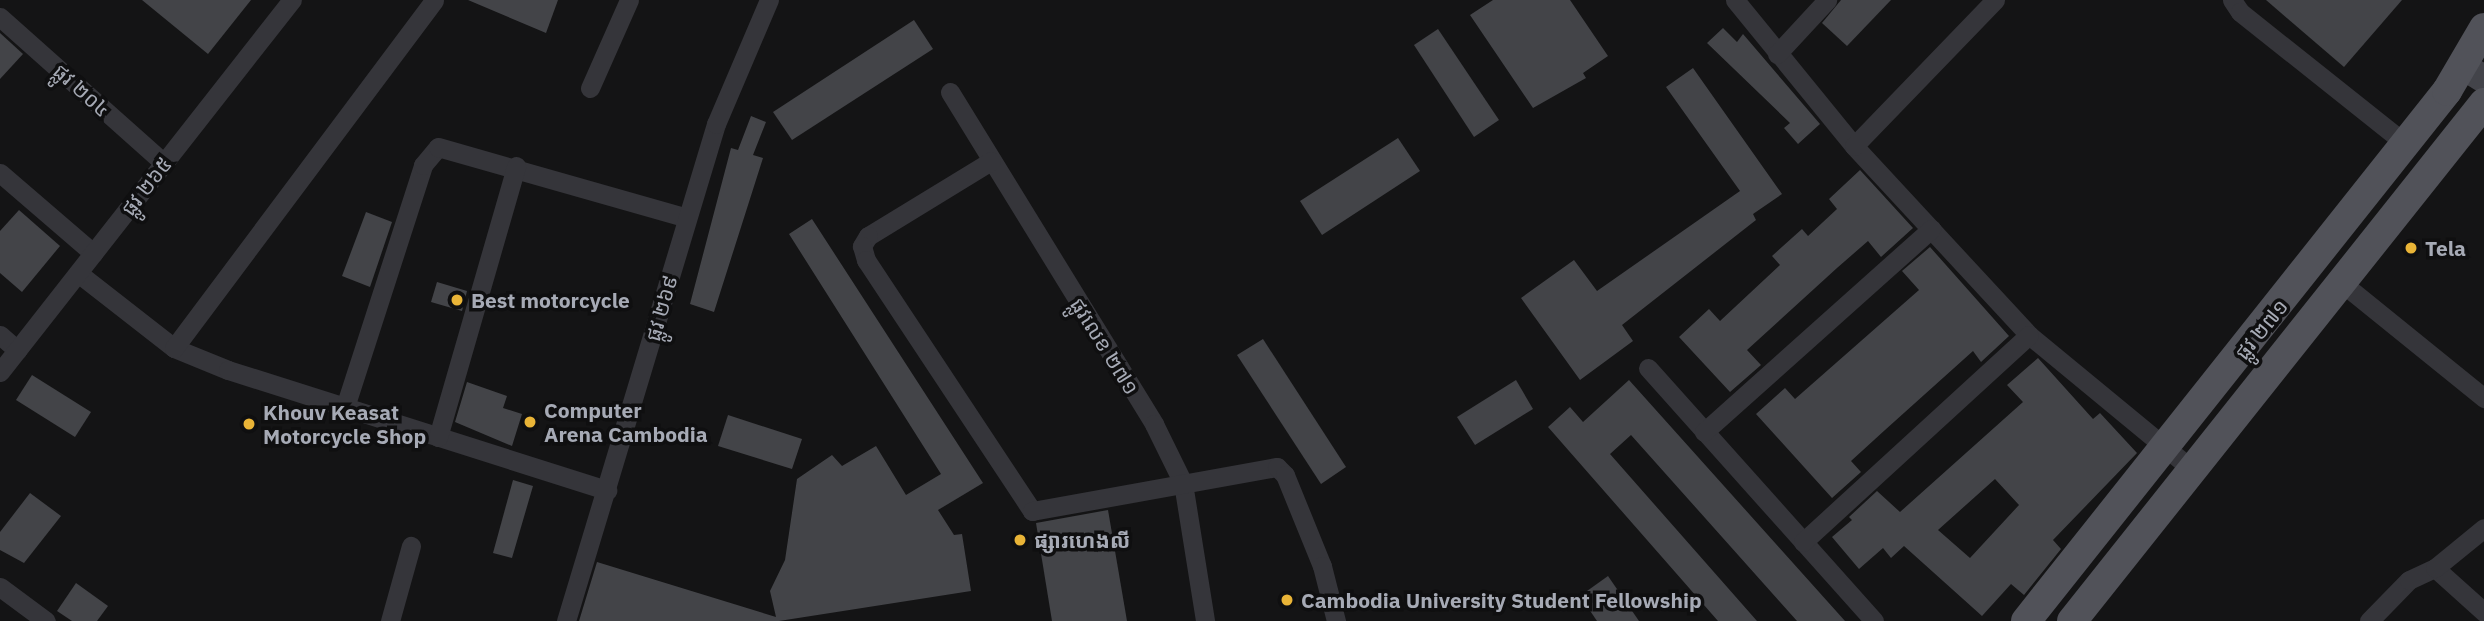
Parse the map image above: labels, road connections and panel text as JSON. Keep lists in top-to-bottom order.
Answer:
{
  "streets": {
    "main road": ["ផ្លូវ ២៧១"],
    "street": [
      "ផ្លូវ ២០៤",
      "ផ្លូវ ២៦៥",
      "ផ្លូវ ២៦៩",
      "ផ្លូវលេខ ២៧១"
    ]
  },
  "crossings": [
    ["ផ្លូវ ២០៤", "ផ្លូវ ២៦៥"]
  ],
  "places": [
    "Tela",
    "Best motorcycle",
    "Computer Arena Cambodia",
    "Khouv Keasat Motorcycle Shop",
    "ផ្សារហេងលី",
    "Cambodia University Student Fellowship"
  ]
}
